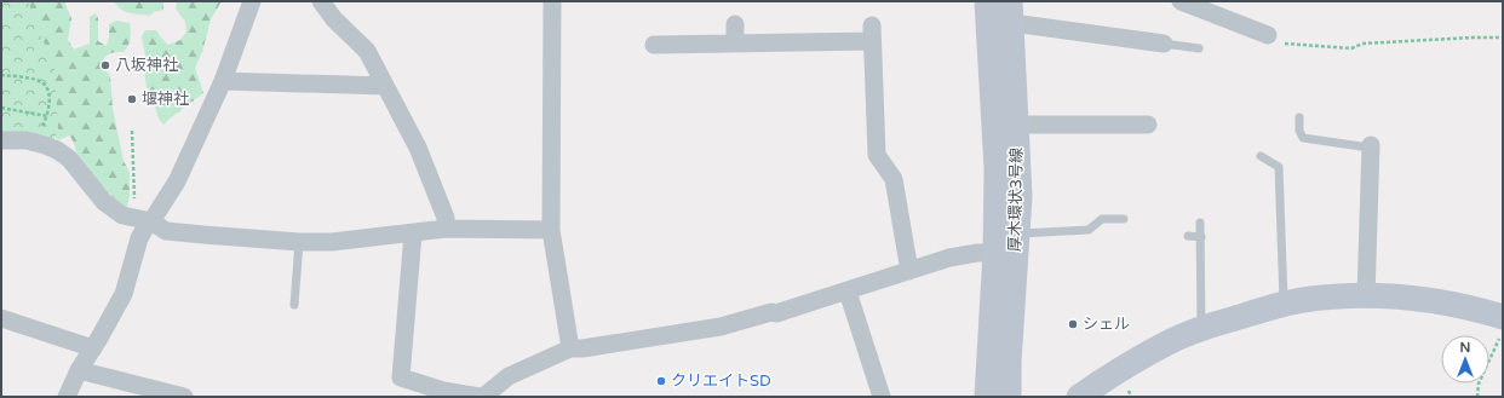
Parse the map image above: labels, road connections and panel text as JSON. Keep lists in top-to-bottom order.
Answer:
{
  "streets": {
    "street": ["厚木環状3号線"]
  },
  "places": [
    "八坂神社",
    "堰神社",
    "シェル",
    "クリエイトSD"
  ],
  "north": "top"
}
